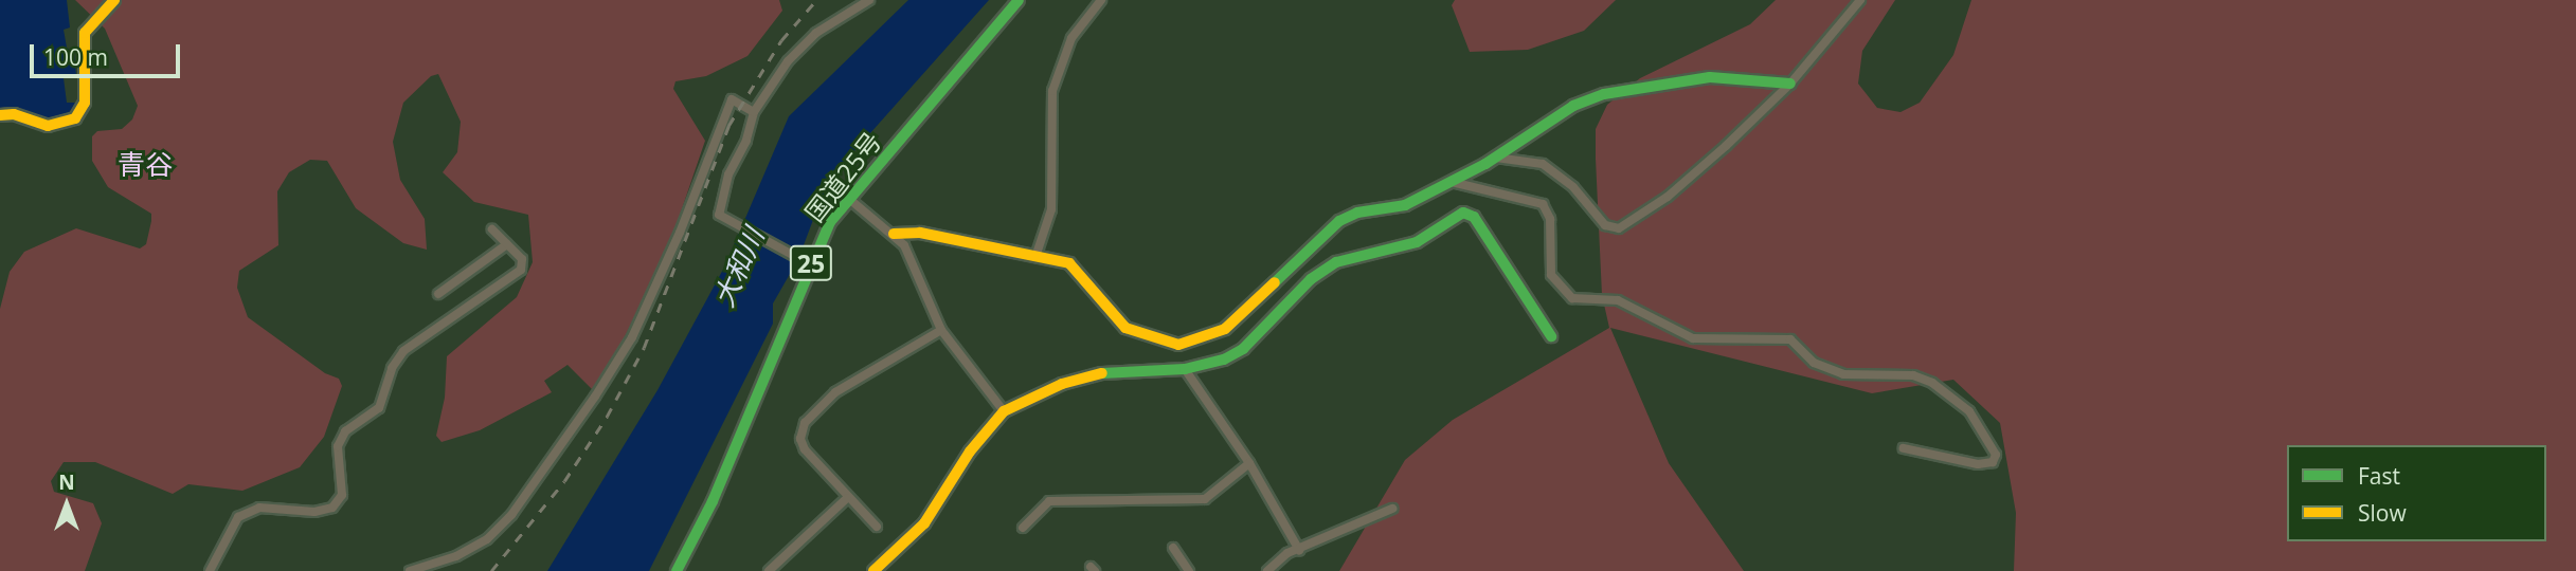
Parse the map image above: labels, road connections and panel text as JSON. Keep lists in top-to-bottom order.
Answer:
{
  "streets": {
    "main road": ["国道25号", "25"]
  },
  "districts": ["青谷"],
  "water": ["大和川"],
  "legend": ["Fast", "Slow"],
  "scale_bar": "100 m",
  "north": "top"
}
